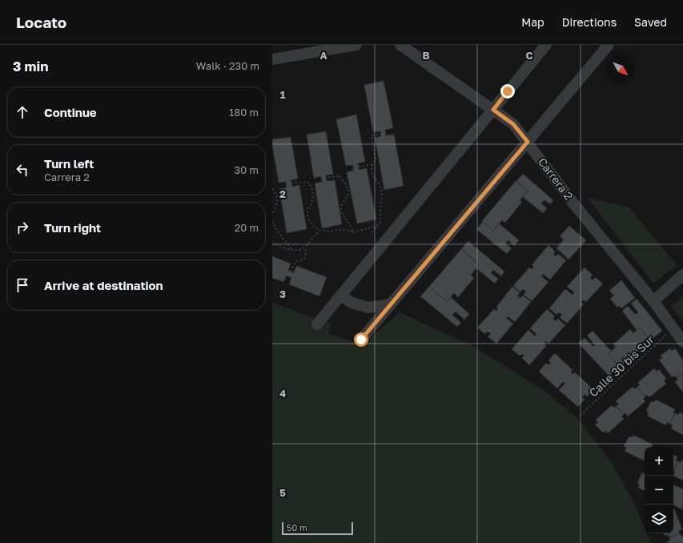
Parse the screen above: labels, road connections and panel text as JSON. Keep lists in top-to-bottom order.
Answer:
{
  "streets": {
    "street": ["Carrera 2"],
    "path": ["Calle 30 bis Sur"]
  },
  "crossings": [
    ["Carrera 2", "Calle 30 bis Sur"]
  ],
  "scale_bar": "50 m",
  "north": "bottom right",
  "page": {
    "header": "Locato",
    "nav": ["Map", "Directions", "Saved"],
    "heading": ["3 min", "Walk · 230 m"],
    "list": [
      ["Continue", "180 m"],
      ["Turn left", "Carrera 2", "30 m"],
      ["Turn right", "20 m"],
      "Arrive at destination"
    ],
    "map_buttons": ["+", "−"],
    "scale": "50 m"
  },
  "grid": {
    "columns": ["A", "B", "C"],
    "rows": [
      "1",
      "2",
      "3",
      "4",
      "5"
    ]
  }
}
